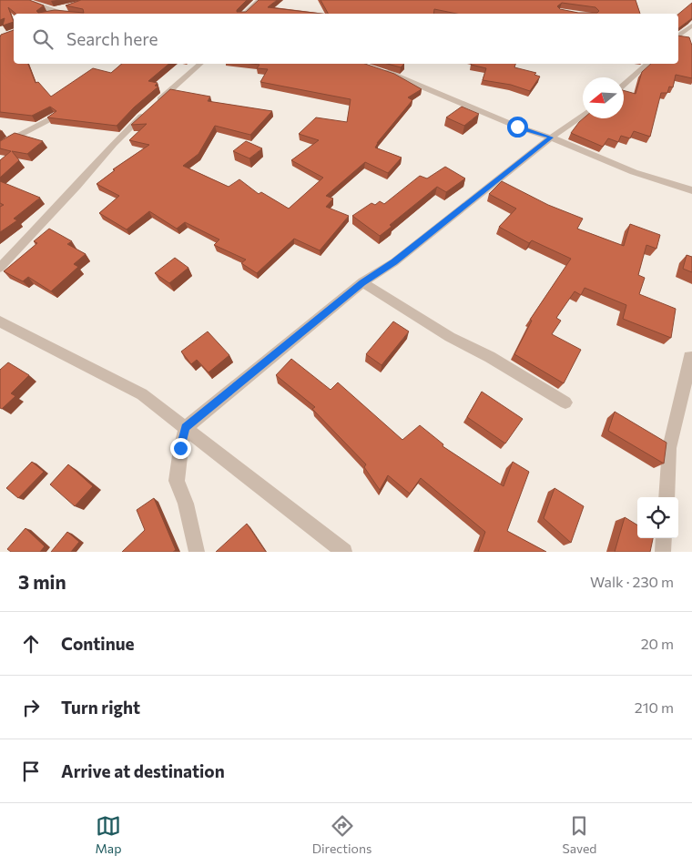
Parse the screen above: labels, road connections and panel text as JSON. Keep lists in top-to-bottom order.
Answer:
{
  "north": "left",
  "page": {
    "search": "Search here",
    "heading": ["3 min", "Walk · 230 m"],
    "list": [
      ["Continue", "20 m"],
      ["Turn right", "210 m"],
      "Arrive at destination"
    ],
    "nav": ["Map", "Directions", "Saved"]
  }
}
